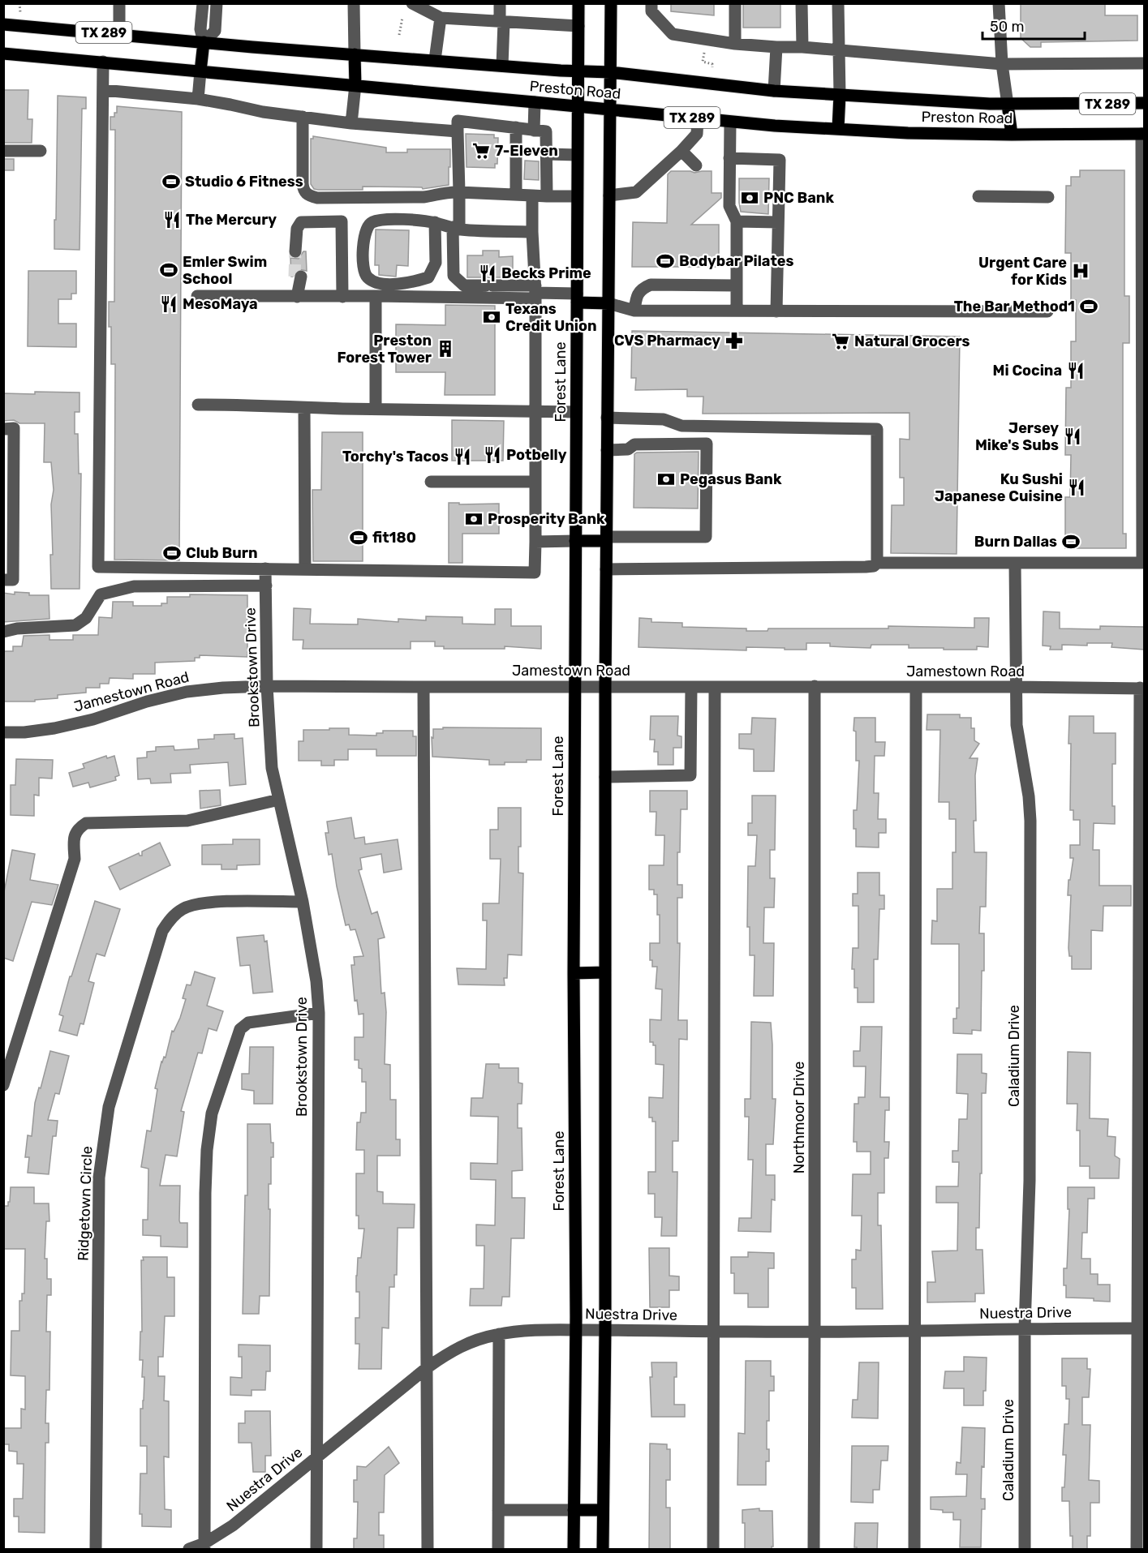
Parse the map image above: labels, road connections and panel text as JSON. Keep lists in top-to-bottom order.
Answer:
{
  "streets": {
    "main road": ["TX 289", "Preston Road", "Forest Lane"],
    "street": [
      "Brookstown Drive",
      "Jamestown Road",
      "Caladium Drive",
      "Northmoor Drive",
      "Ridgetown Circle",
      "Nuestra Drive"
    ]
  },
  "crossings": [
    ["Preston Road", "Forest Lane"],
    ["Forest Lane", "Jamestown Road"],
    ["Forest Lane", "Nuestra Drive"],
    ["Brookstown Drive", "Jamestown Road"],
    ["Brookstown Drive", "Ridgetown Circle"],
    ["Brookstown Drive", "Nuestra Drive"],
    ["Jamestown Road", "Caladium Drive"],
    ["Jamestown Road", "Northmoor Drive"],
    ["Caladium Drive", "Nuestra Drive"],
    ["Northmoor Drive", "Nuestra Drive"]
  ],
  "places": {
    "supermarket": ["7-Eleven", "Natural Grocers"],
    "sports": [
      "Studio 6 Fitness",
      "Bodybar Pilates",
      "Emler Swim School",
      "The Bar Method1",
      "fit180",
      "Burn Dallas",
      "Club Burn"
    ],
    "bank": [
      "PNC Bank",
      "Texans Credit Union",
      "Pegasus Bank",
      "Prosperity Bank"
    ],
    "restaurant": [
      "The Mercury",
      "Becks Prime",
      "MesoMaya",
      "Mi Cocina",
      "Jersey Mike's Subs",
      "Potbelly",
      "Torchy's Tacos",
      "Ku Sushi Japanese Cuisine"
    ],
    "hospital": ["Urgent Care for Kids"],
    "pharmacy": ["CVS Pharmacy"],
    "building": ["Preston Forest Tower"]
  },
  "scale_bar": "50 m"
}
